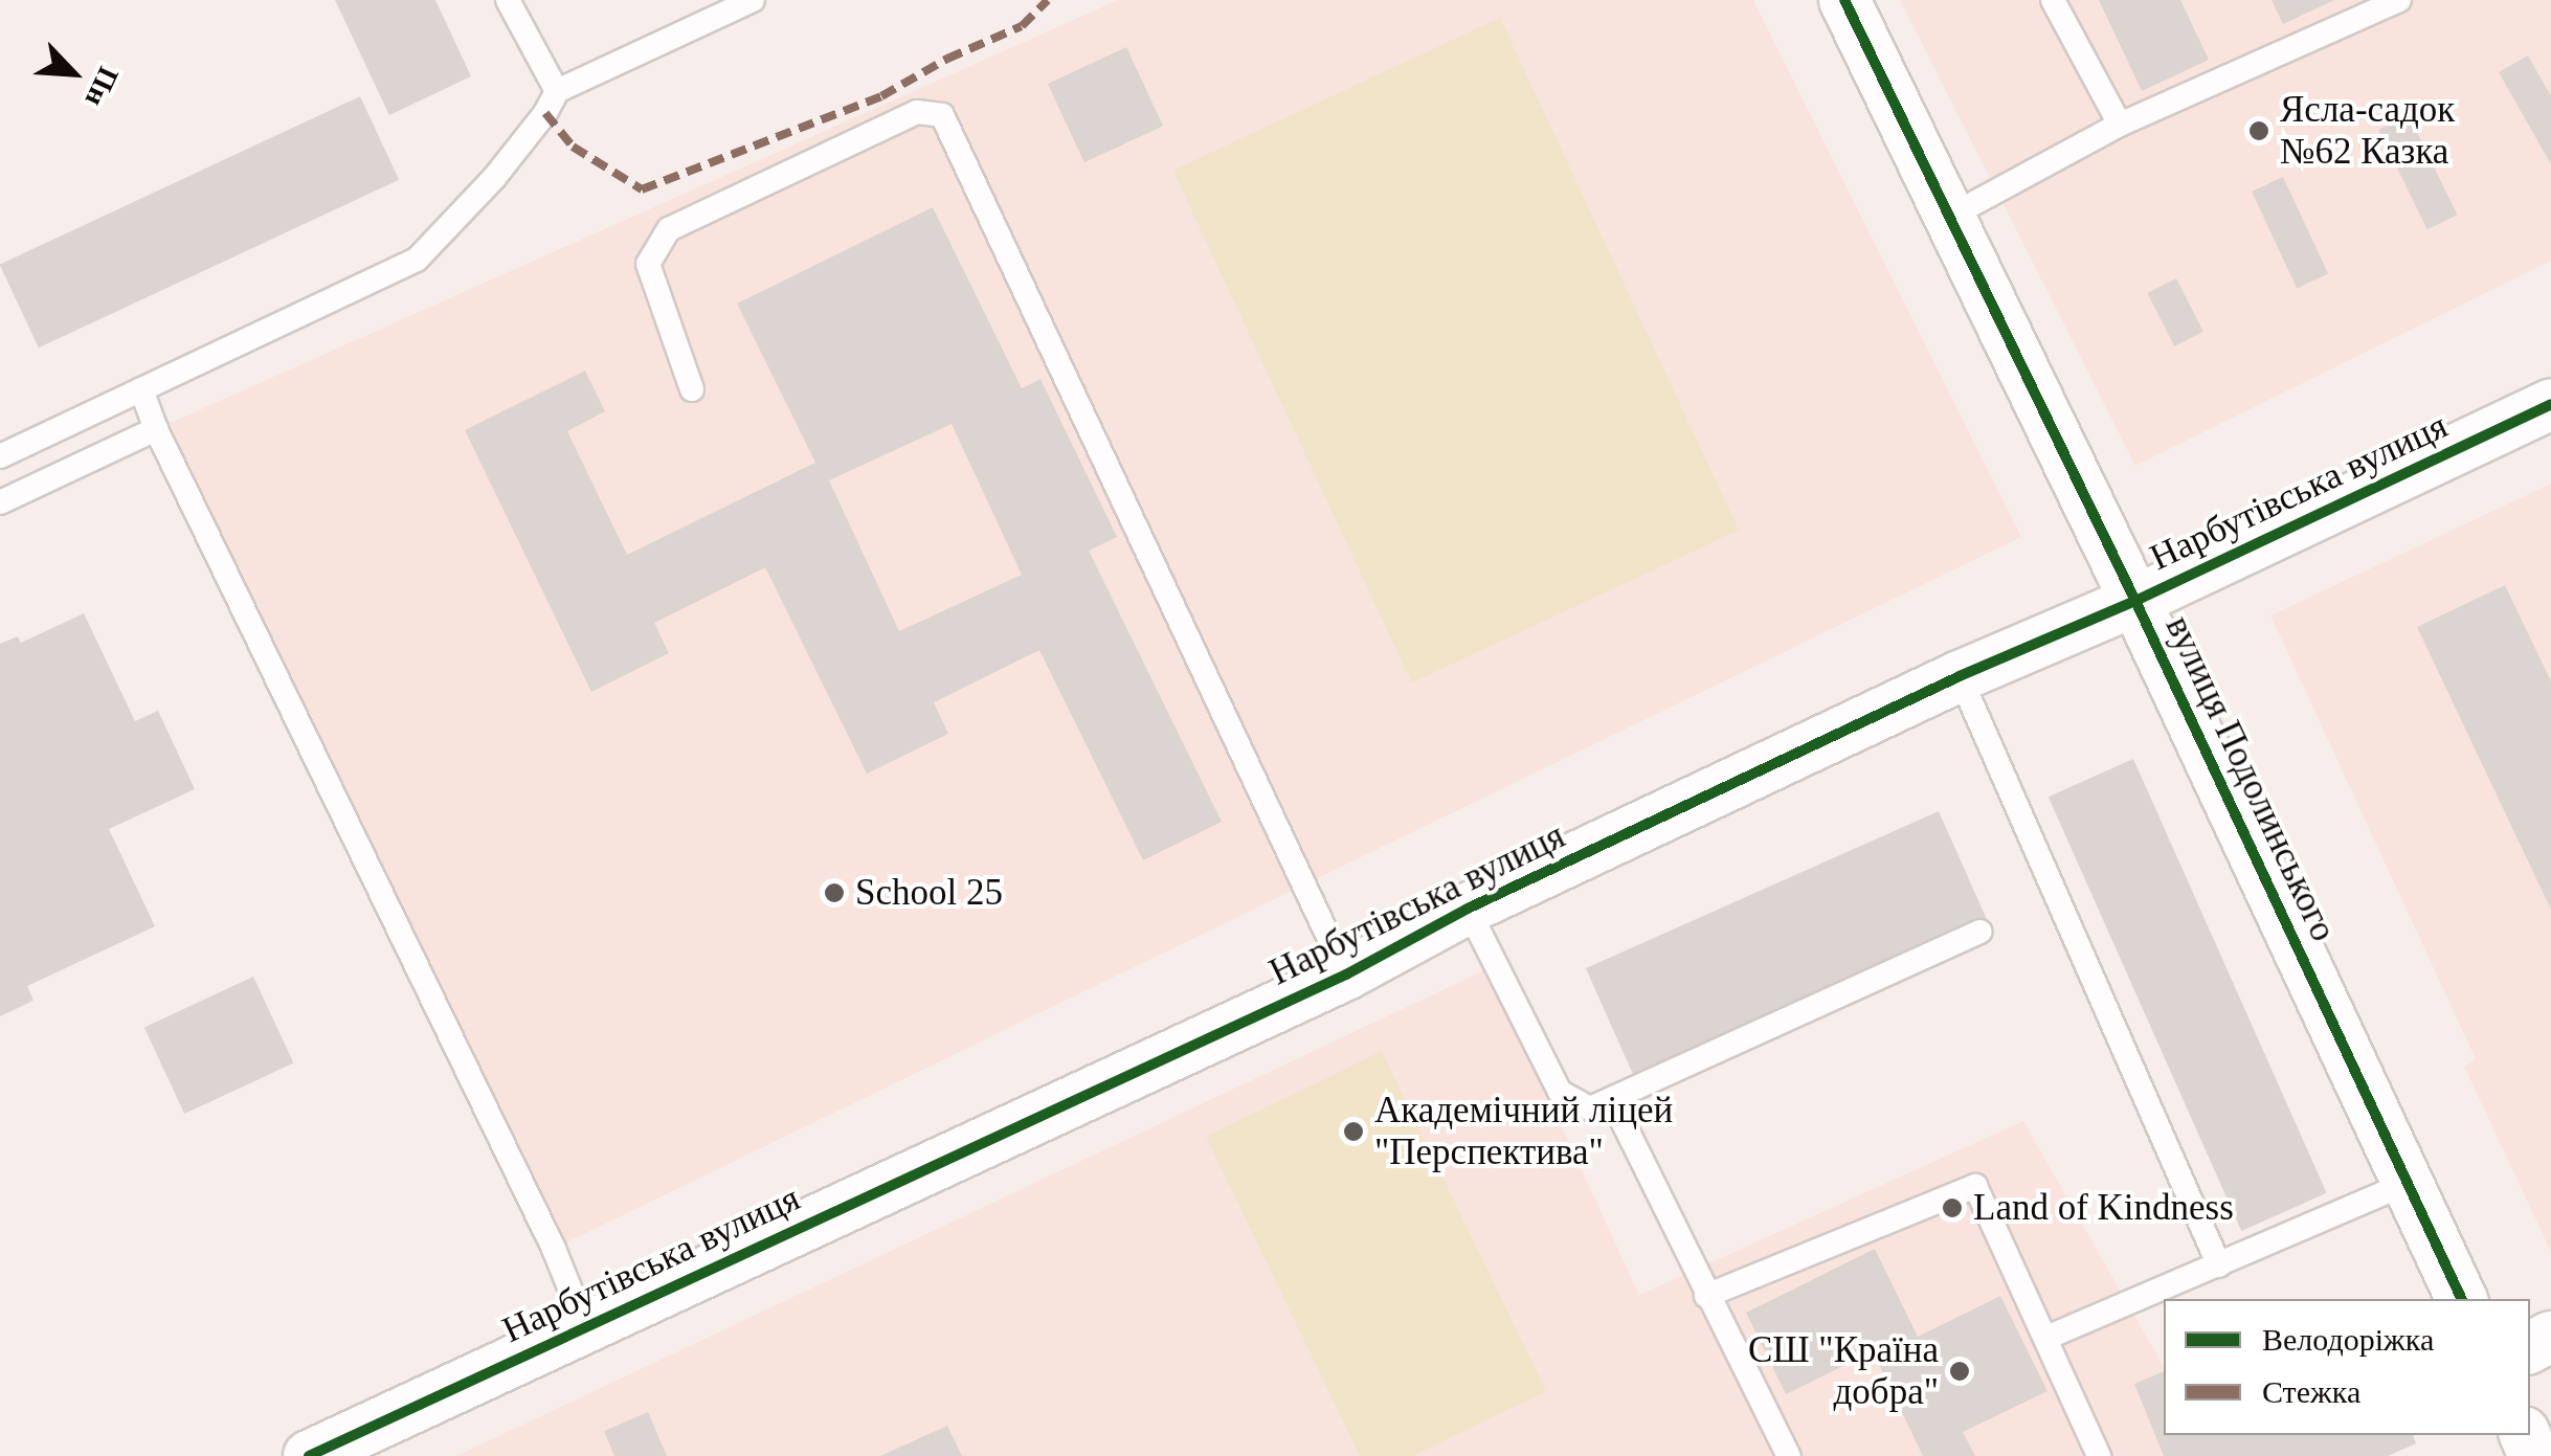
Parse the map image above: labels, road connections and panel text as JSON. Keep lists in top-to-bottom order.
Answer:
{
  "streets": {
    "street": ["Нарбутівська вулиця", "вулиця Подолинського"]
  },
  "crossings": [
    ["Нарбутівська вулиця", "вулиця Подолинського"]
  ],
  "places": [
    "Ясла-садок №62 Казка",
    "School 25",
    "Академічний ліцей \"Перспектива\"",
    "Land of Kindness",
    "СШ \"Країна добра\""
  ],
  "legend": ["Велодоріжка", "Стежка"],
  "north": "bottom right"
}
